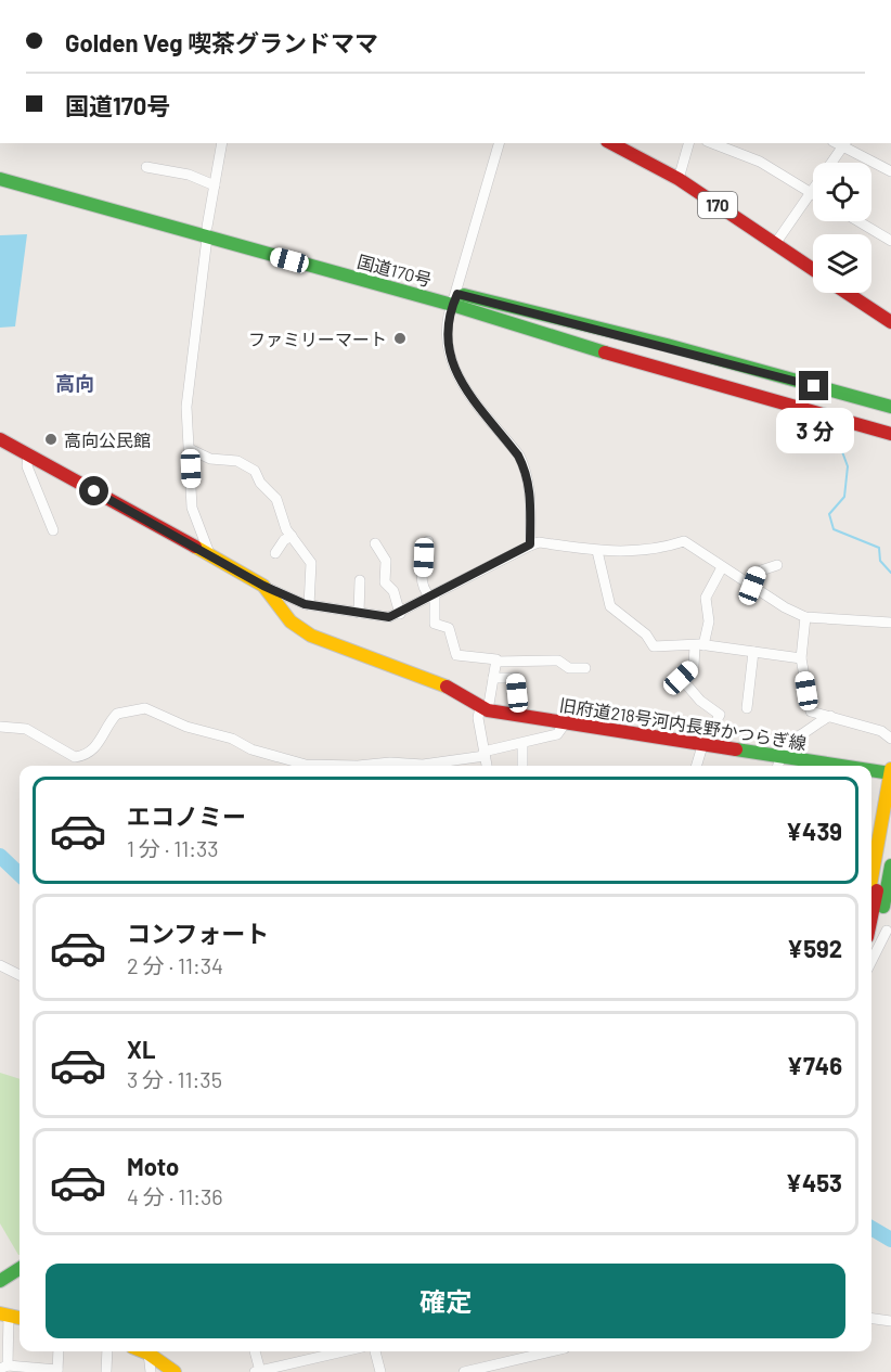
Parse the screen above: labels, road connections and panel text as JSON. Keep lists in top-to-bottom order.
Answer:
{
  "streets": {
    "main road": ["170", "国道170号", "旧府道218号河内長野かつらぎ線"]
  },
  "districts": ["高向"],
  "places": ["ファミリーマート", "高向公民館"],
  "page": {
    "banner": ["Golden Veg 喫茶グランドママ", "国道170号"],
    "bubble": "3 分",
    "list": [
      {
        "name": "エコノミー",
        "note": "1 分 · 11:33",
        "value": "¥439"
      },
      {
        "name": "コンフォート",
        "note": "2 分 · 11:34",
        "value": "¥592"
      },
      {
        "name": "XL",
        "note": "3 分 · 11:35",
        "value": "¥746"
      },
      {
        "name": "Moto",
        "note": "4 分 · 11:36",
        "value": "¥453"
      }
    ],
    "buttons": "確定"
  }
}
